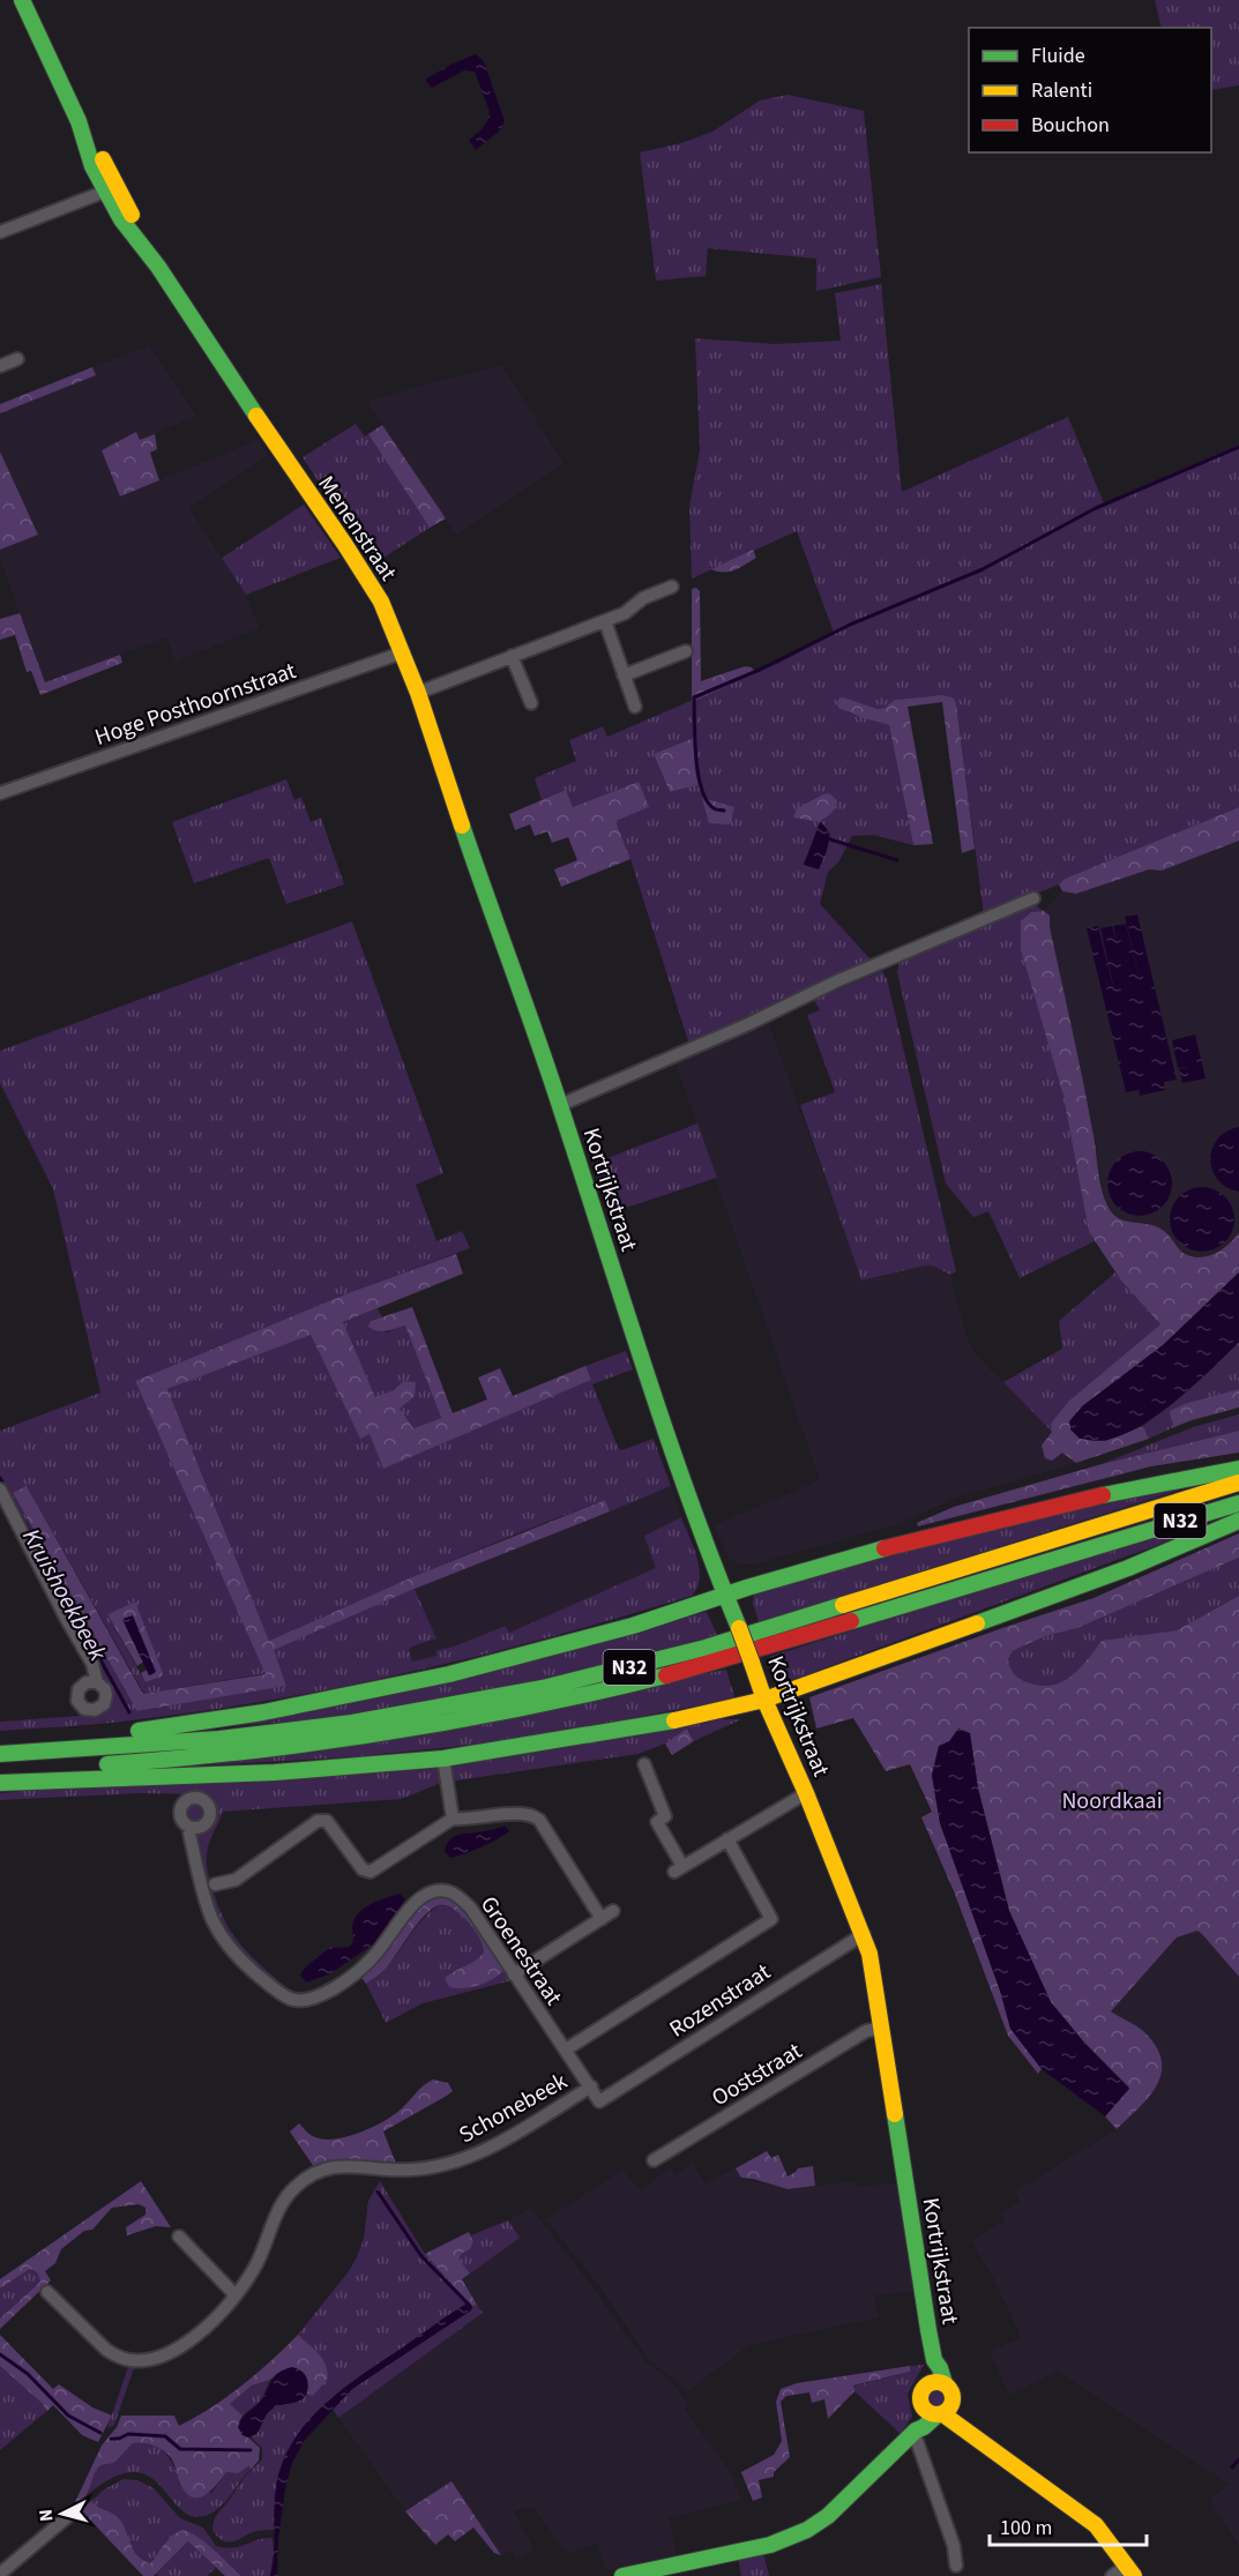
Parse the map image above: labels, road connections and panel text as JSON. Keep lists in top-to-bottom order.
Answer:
{
  "streets": {
    "main road": ["Menenstraat", "Kortrijkstraat", "N32"],
    "street": [
      "Hoge Posthoornstraat",
      "Groenestraat",
      "Rozenstraat",
      "Ooststraat",
      "Schonebeek"
    ]
  },
  "crossings": [
    ["Menenstraat", "Hoge Posthoornstraat"],
    ["Menenstraat", "Kortrijkstraat"],
    ["Kortrijkstraat", "Rozenstraat"],
    ["Kortrijkstraat", "Ooststraat"],
    ["Groenestraat", "Rozenstraat"],
    ["Groenestraat", "Schonebeek"]
  ],
  "water": ["Kruishoekbeek"],
  "parks": ["Noordkaai"],
  "legend": ["Fluide", "Ralenti", "Bouchon"],
  "scale_bar": "100 m",
  "north": "left"
}
